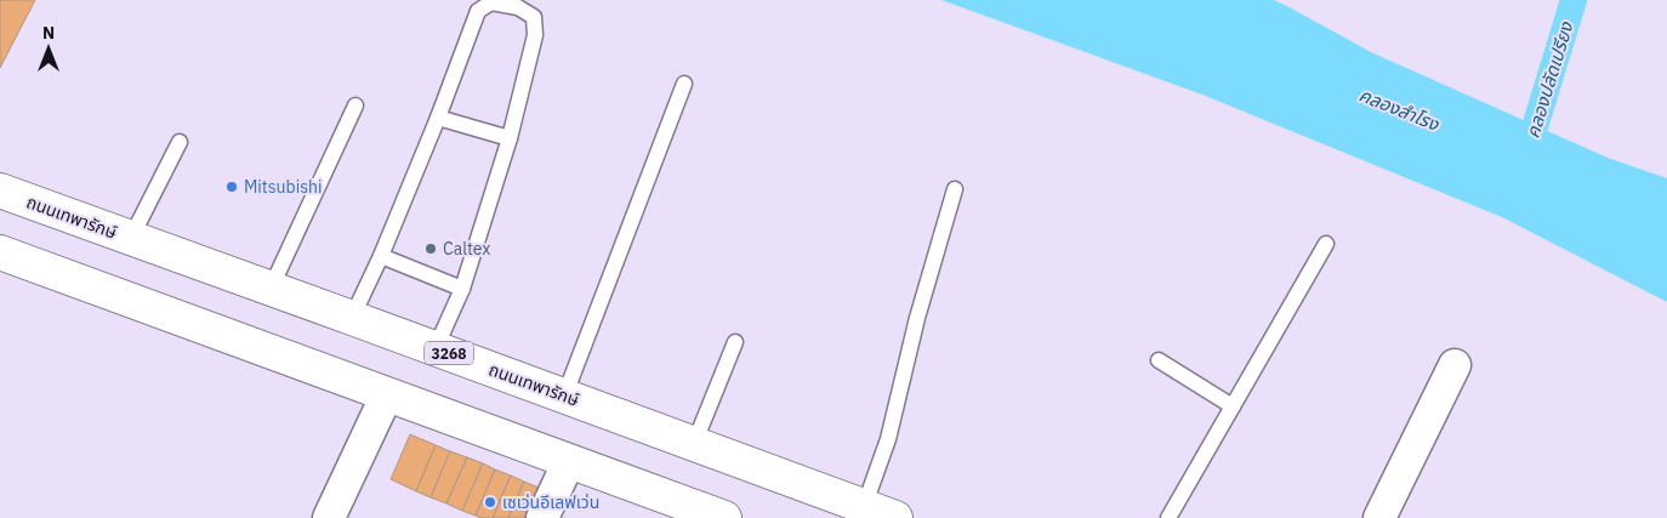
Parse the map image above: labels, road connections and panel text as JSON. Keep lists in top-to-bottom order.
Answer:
{
  "streets": {
    "main road": ["ถนนเทพารักษ์", "3268"]
  },
  "water": ["คลองปลัดเปรียง", "คลองสำโรง"],
  "places": ["Mitsubishi", "Caltex", "เซเว่นอีเลฟเว่น"],
  "north": "top"
}
